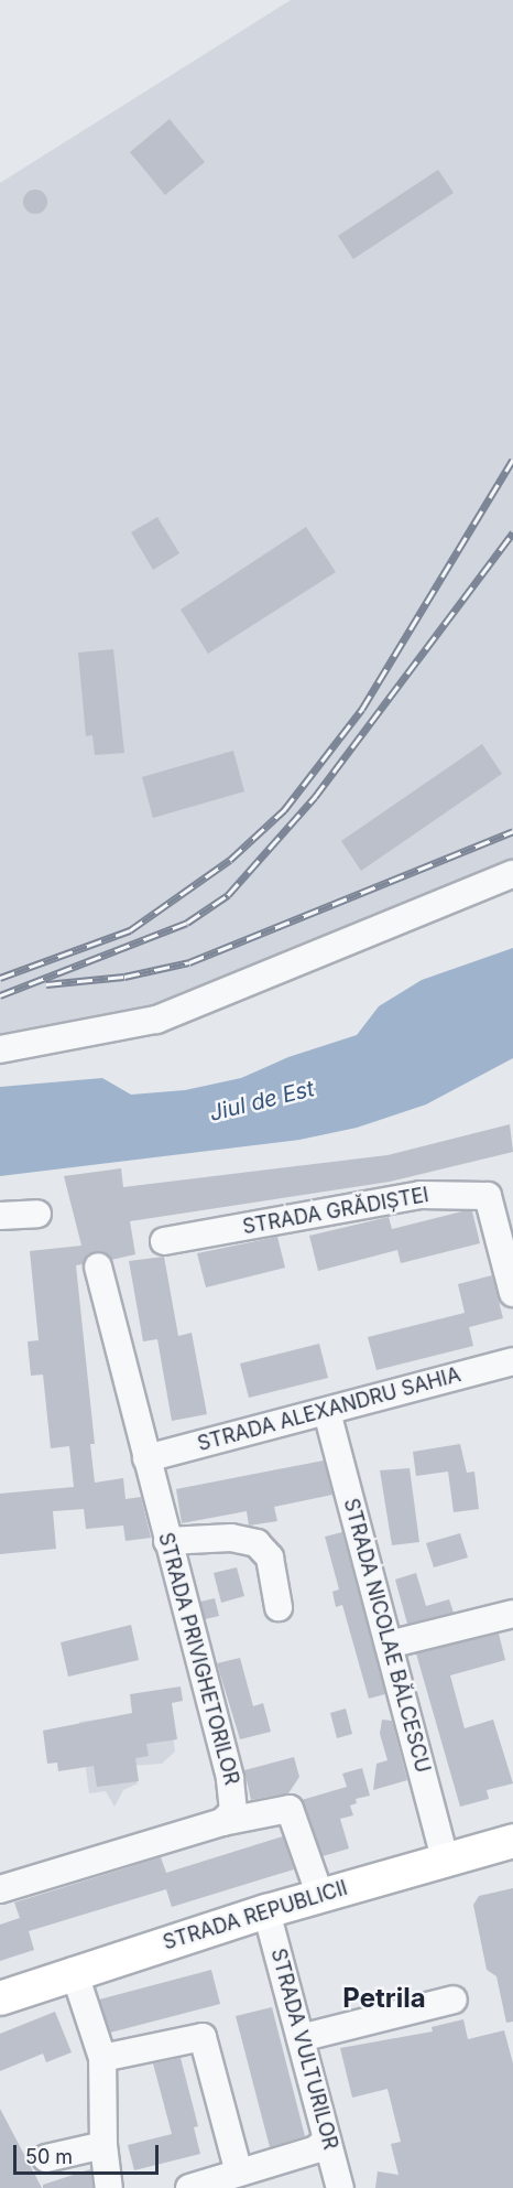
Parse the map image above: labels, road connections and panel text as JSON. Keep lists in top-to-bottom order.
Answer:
{
  "streets": {
    "main road": ["STRADA REPUBLICII"],
    "street": [
      "STRADA GRĂDIȘTEI",
      "STRADA ALEXANDRU SAHIA",
      "STRADA NICOLAE BĂLCESCU",
      "STRADA PRIVIGHETORILOR",
      "STRADA VULTURILOR"
    ]
  },
  "crossings": [
    ["STRADA ALEXANDRU SAHIA", "STRADA NICOLAE BĂLCESCU"],
    ["STRADA ALEXANDRU SAHIA", "STRADA PRIVIGHETORILOR"],
    ["STRADA NICOLAE BĂLCESCU", "STRADA REPUBLICII"],
    ["STRADA REPUBLICII", "STRADA VULTURILOR"]
  ],
  "districts": ["Petrila"],
  "water": ["Jiul de Est"],
  "scale_bar": "50 m"
}
